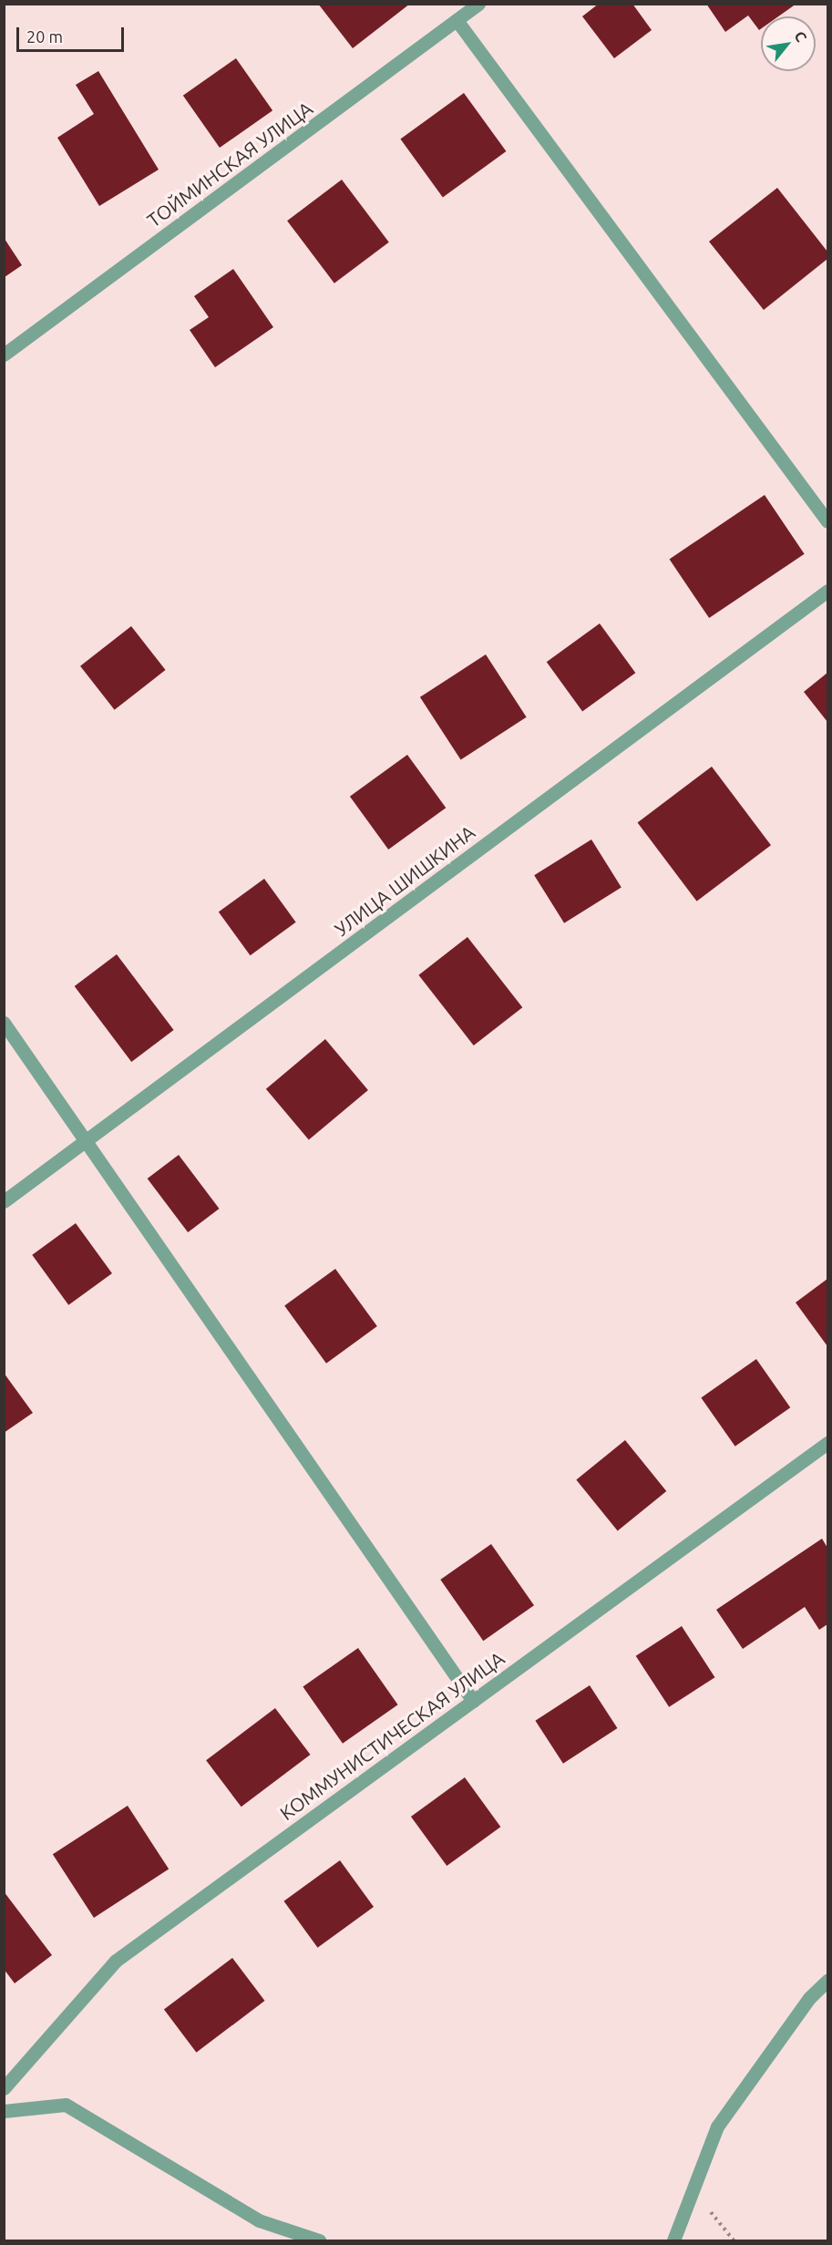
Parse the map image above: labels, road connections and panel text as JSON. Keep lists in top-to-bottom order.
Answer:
{
  "streets": {
    "street": ["ТОЙМИНСКАЯ УЛИЦА", "УЛИЦА ШИШКИНА", "КОММУНИСТИЧЕСКАЯ УЛИЦА"]
  },
  "scale_bar": "20 m",
  "north": "top right"
}
